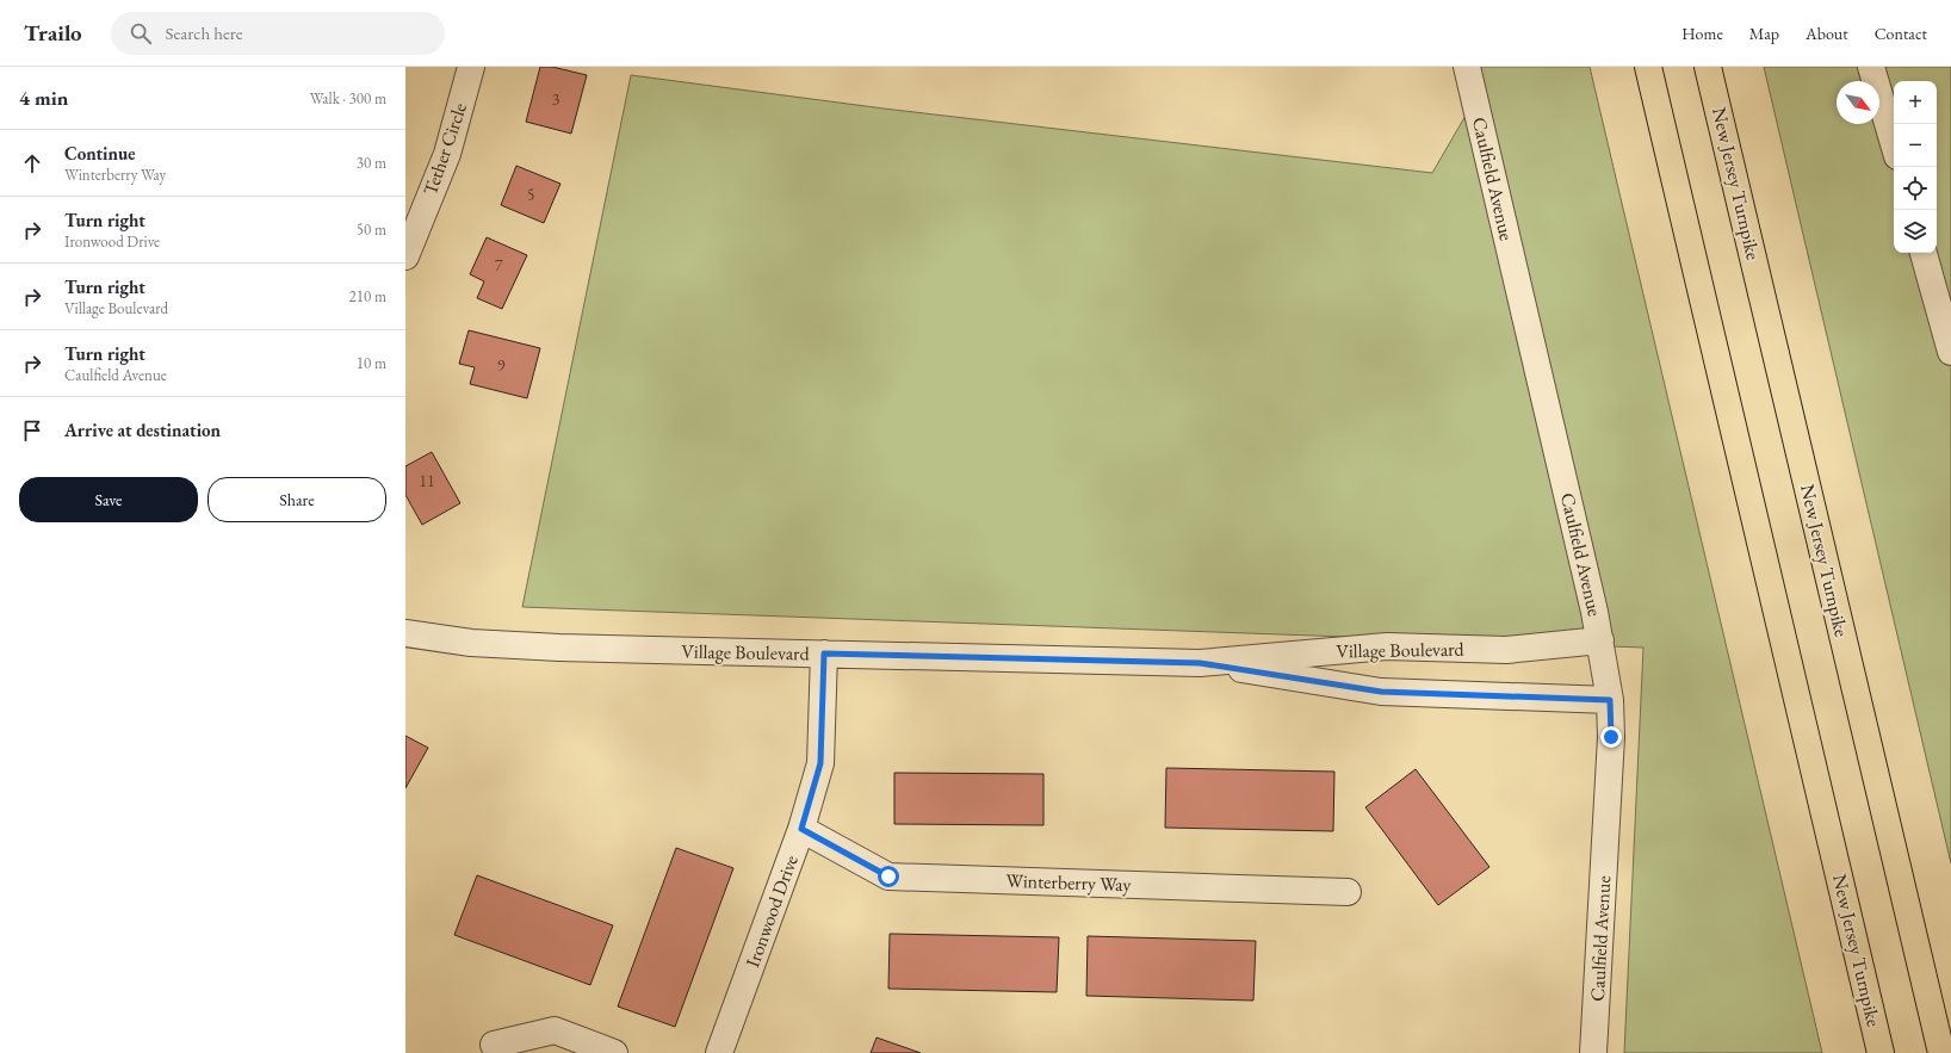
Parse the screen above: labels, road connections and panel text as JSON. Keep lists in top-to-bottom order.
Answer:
{
  "streets": {
    "highway": ["New Jersey Turnpike"],
    "street": [
      "Tether Circle",
      "Caulfield Avenue",
      "Village Boulevard",
      "Winterberry Way",
      "Ironwood Drive"
    ]
  },
  "crossings": [
    ["Caulfield Avenue", "Village Boulevard"],
    ["Village Boulevard", "Ironwood Drive"],
    ["Winterberry Way", "Ironwood Drive"]
  ],
  "house_numbers": [
    "3",
    "5",
    "7",
    "9",
    "11"
  ],
  "north": "bottom right",
  "page": {
    "header": "Trailo",
    "search": "Search here",
    "nav": [
      "Home",
      "Map",
      "About",
      "Contact"
    ],
    "heading": ["4 min", "Walk · 300 m"],
    "map_buttons": ["+", "−"],
    "list": [
      ["Continue", "Winterberry Way", "30 m"],
      ["Turn right", "Ironwood Drive", "50 m"],
      ["Turn right", "Village Boulevard", "210 m"],
      ["Turn right", "Caulfield Avenue", "10 m"],
      "Arrive at destination"
    ],
    "buttons": ["Save", "Share"]
  }
}
